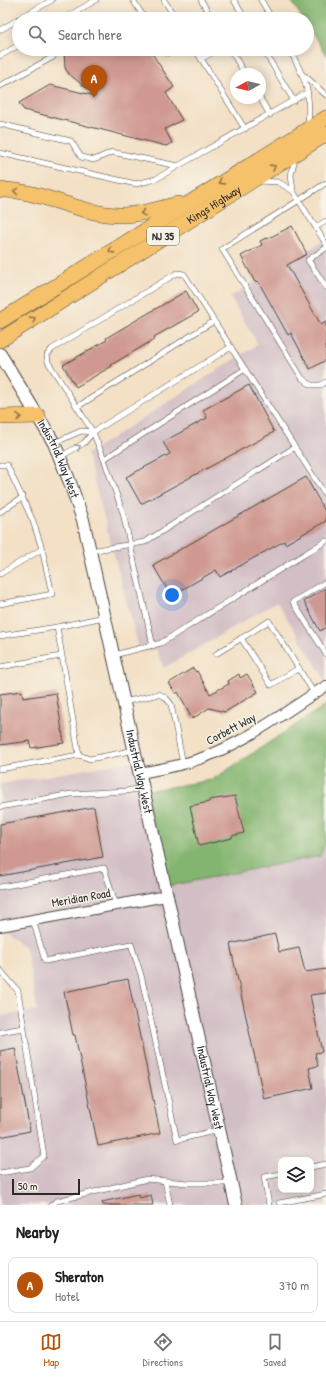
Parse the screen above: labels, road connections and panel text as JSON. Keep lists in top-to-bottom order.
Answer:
{
  "streets": {
    "main road": ["Kings Highway", "NJ 35"],
    "street": ["Industrial Way West", "Corbett Way", "Meridian Road"]
  },
  "crossings": [
    ["Industrial Way West", "Corbett Way"],
    ["Industrial Way West", "Meridian Road"]
  ],
  "scale_bar": "50 m",
  "north": "left",
  "page": {
    "search": "Search here",
    "pins": "A",
    "scale": "50 m",
    "heading": "Nearby",
    "list": [
      {
        "mark": "A",
        "name": "Sheraton",
        "note": "Hotel",
        "value": "370 m"
      }
    ],
    "nav": ["Map", "Directions", "Saved"]
  }
}
